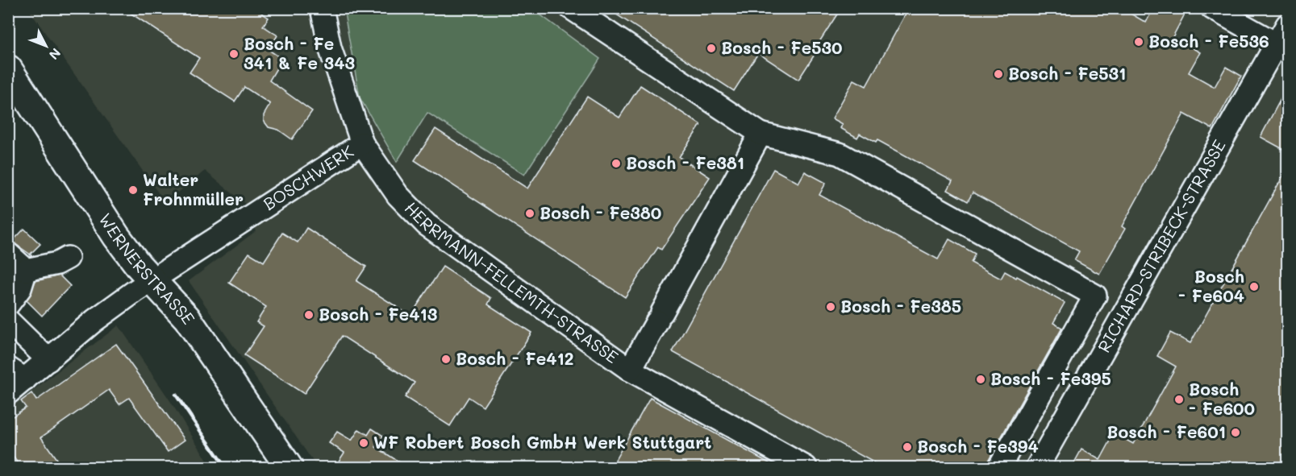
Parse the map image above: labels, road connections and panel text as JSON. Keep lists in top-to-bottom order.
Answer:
{
  "streets": {
    "main road": ["WERNERSTRASSE"],
    "street": ["BOSCHWERK", "RICHARD-STRIBECK-STRASSE", "HERRMANN-FELLEMTH-STRASSE"]
  },
  "crossings": [
    ["BOSCHWERK", "WERNERSTRASSE"],
    ["BOSCHWERK", "HERRMANN-FELLEMTH-STRASSE"]
  ],
  "places": [
    "Bosch - Fe536",
    "Bosch - Fe530",
    "Bosch - Fe 341 & Fe 343",
    "Bosch - Fe531",
    "Bosch - Fe381",
    "Walter Frohnmüller",
    "Bosch - Fe380",
    "Bosch - Fe604",
    "Bosch - Fe385",
    "Bosch - Fe413",
    "Bosch - Fe412",
    "Bosch - Fe395",
    "Bosch - Fe600",
    "Bosch - Fe601",
    "WF Robert Bosch GmbH Werk Stuttgart",
    "Bosch - Fe394"
  ],
  "north": "bottom right"
}
